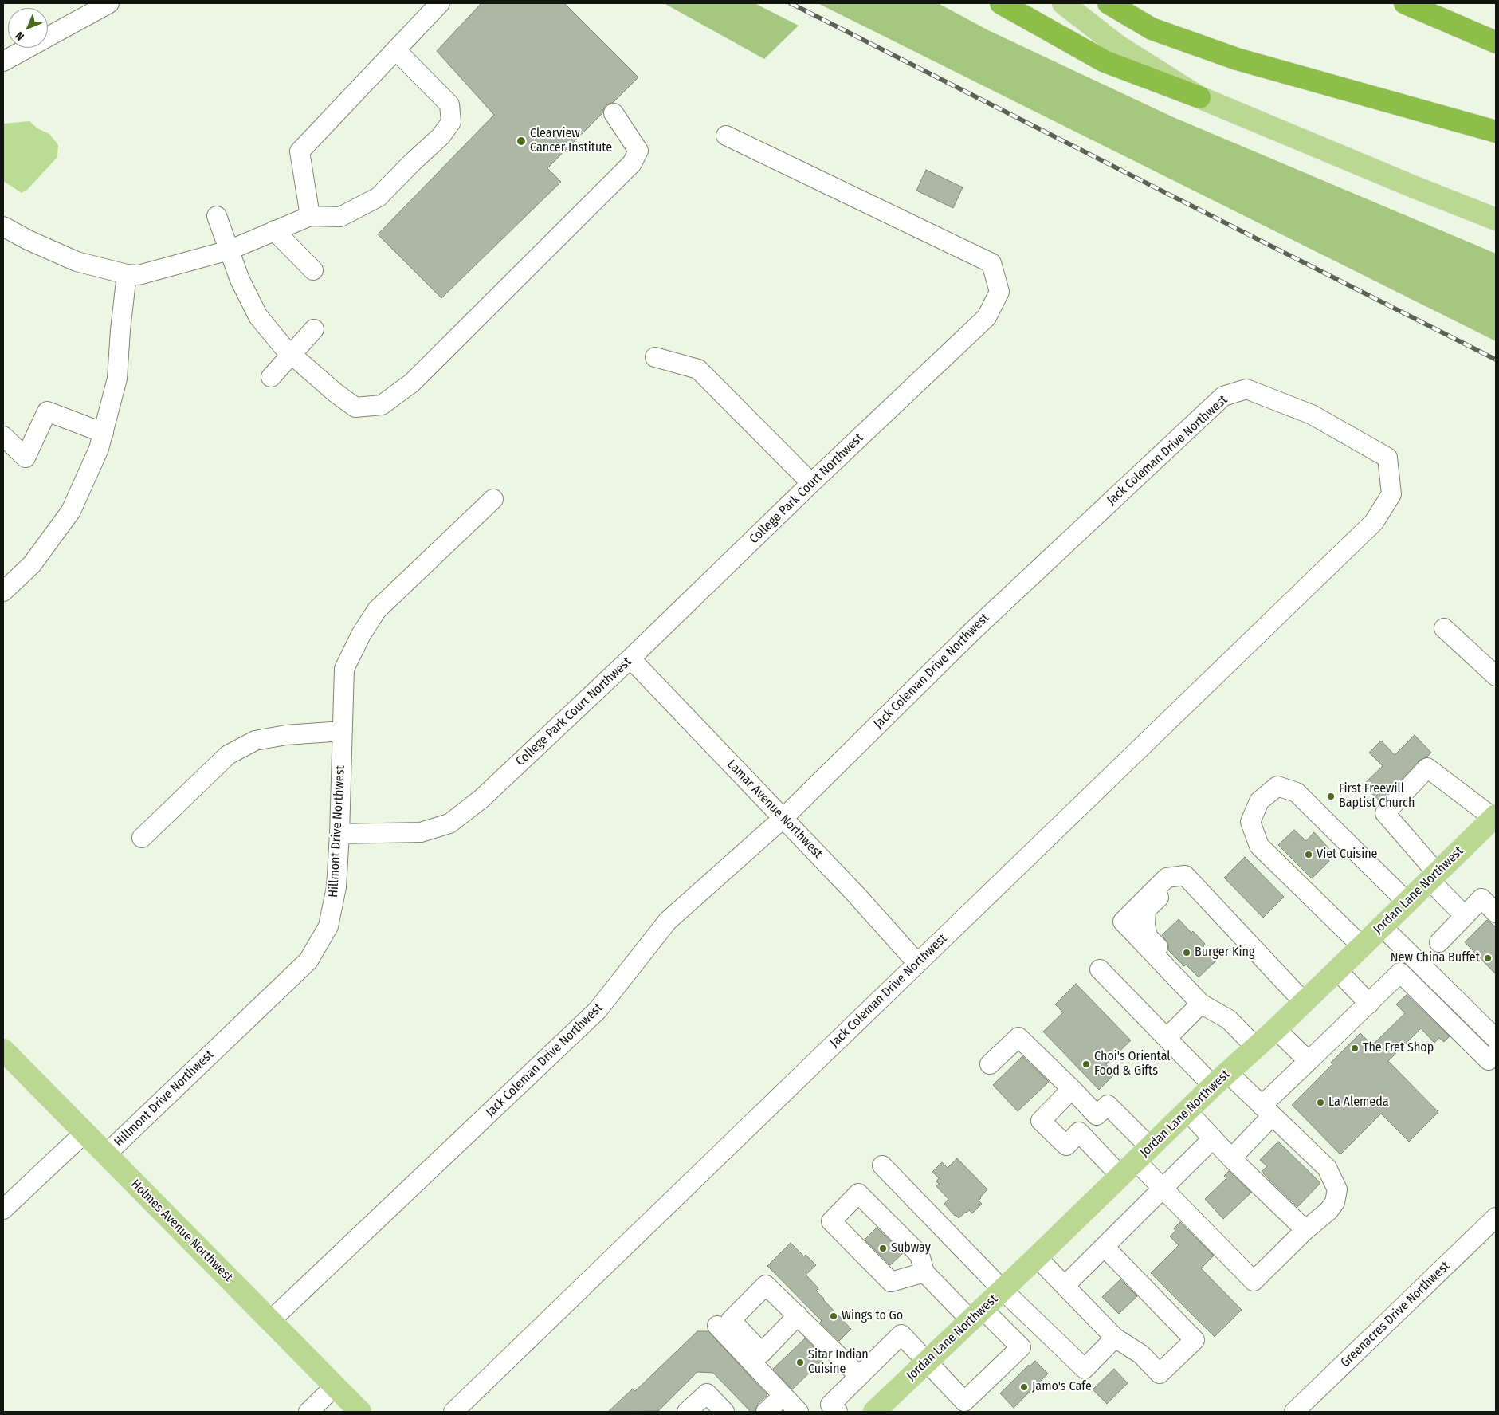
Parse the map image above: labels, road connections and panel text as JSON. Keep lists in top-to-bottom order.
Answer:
{
  "streets": {
    "main road": ["Jordan Lane Northwest", "Holmes Avenue Northwest"],
    "street": [
      "Jack Coleman Drive Northwest",
      "College Park Court Northwest",
      "Lamar Avenue Northwest",
      "Hillmont Drive Northwest",
      "Greenacres Drive Northwest"
    ]
  },
  "crossings": [
    ["Jack Coleman Drive Northwest", "Lamar Avenue Northwest"],
    ["Jack Coleman Drive Northwest", "Holmes Avenue Northwest"],
    ["College Park Court Northwest", "Lamar Avenue Northwest"],
    ["College Park Court Northwest", "Hillmont Drive Northwest"],
    ["Hillmont Drive Northwest", "Holmes Avenue Northwest"]
  ],
  "places": [
    "Clearview Cancer Institute",
    "First Freewill Baptist Church",
    "Viet Cuisine",
    "Burger King",
    "New China Buffet",
    "The Fret Shop",
    "Choi's Oriental Food & Gifts",
    "La Alemeda",
    "Subway",
    "Wings to Go",
    "Sitar Indian Cuisine",
    "Jamo's Cafe"
  ],
  "north": "bottom left"
}
